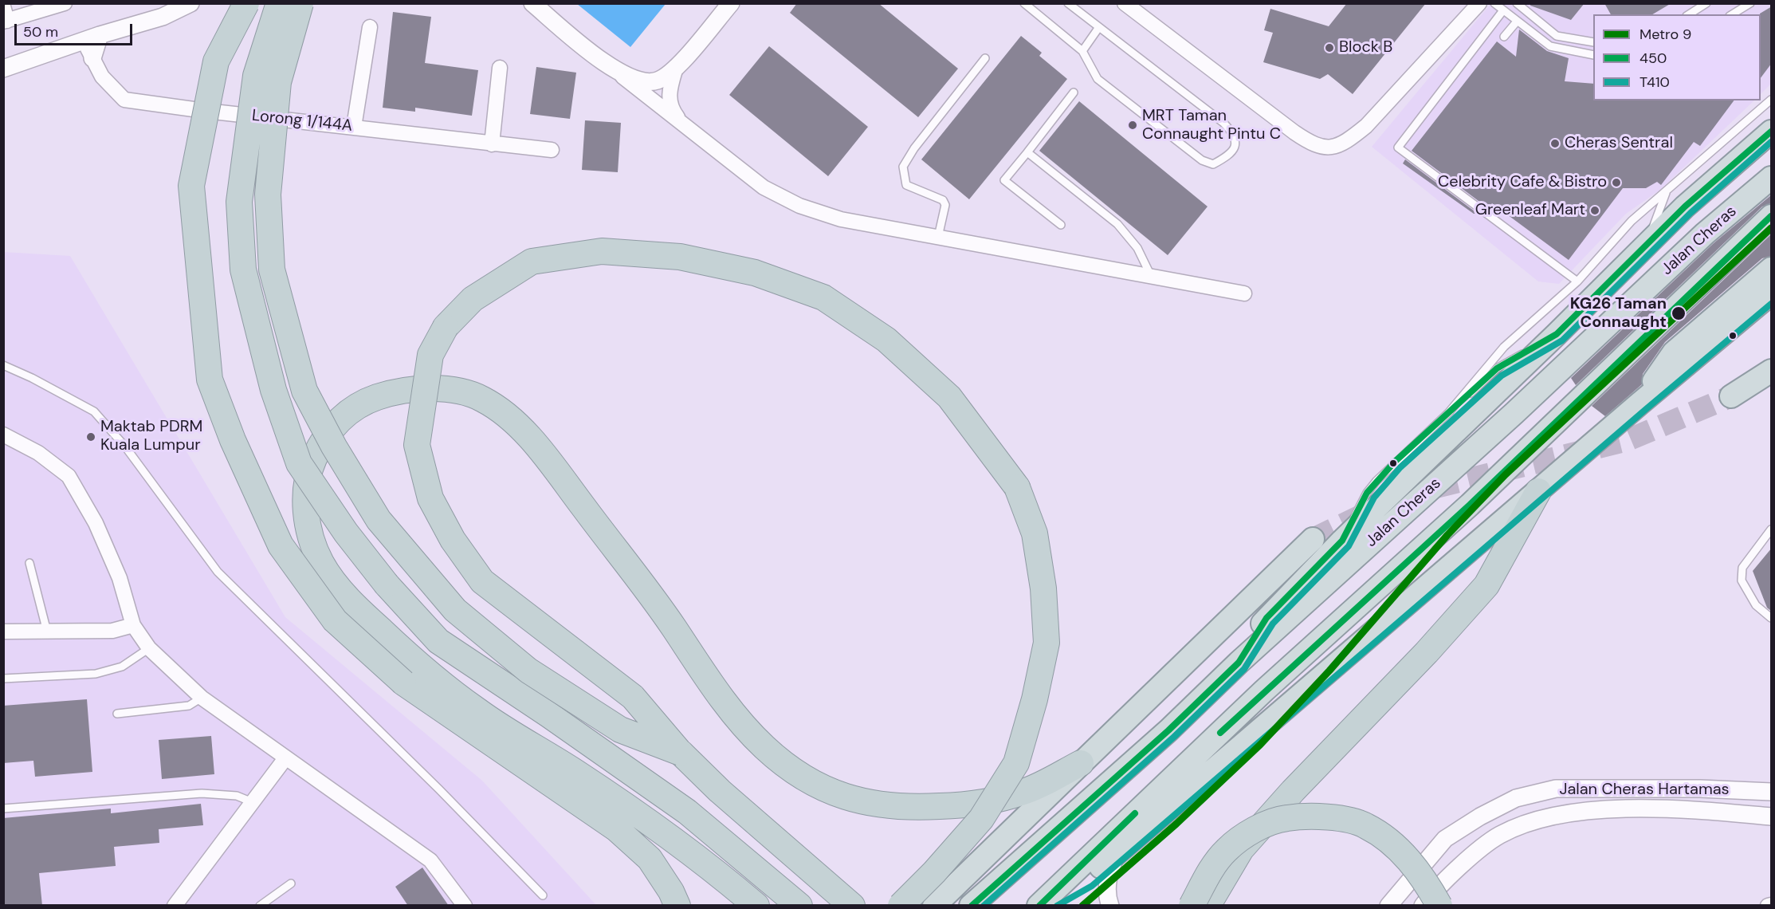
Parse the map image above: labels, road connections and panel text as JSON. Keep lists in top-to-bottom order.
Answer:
{
  "streets": {
    "highway": ["Jalan Cheras"],
    "street": ["Lorong 1/144A", "Jalan Cheras Hartamas"]
  },
  "places": [
    "Block B",
    "MRT Taman Connaught Pintu C",
    "Cheras Sentral",
    "Celebrity Cafe & Bistro",
    "Greenleaf Mart",
    "KG26 Taman Connaught",
    "Maktab PDRM Kuala Lumpur"
  ],
  "lines": ["transit line 450", "transit line T410", "metro line 9"],
  "legend": ["Metro 9", "450", "T410"],
  "scale_bar": "50 m"
}
